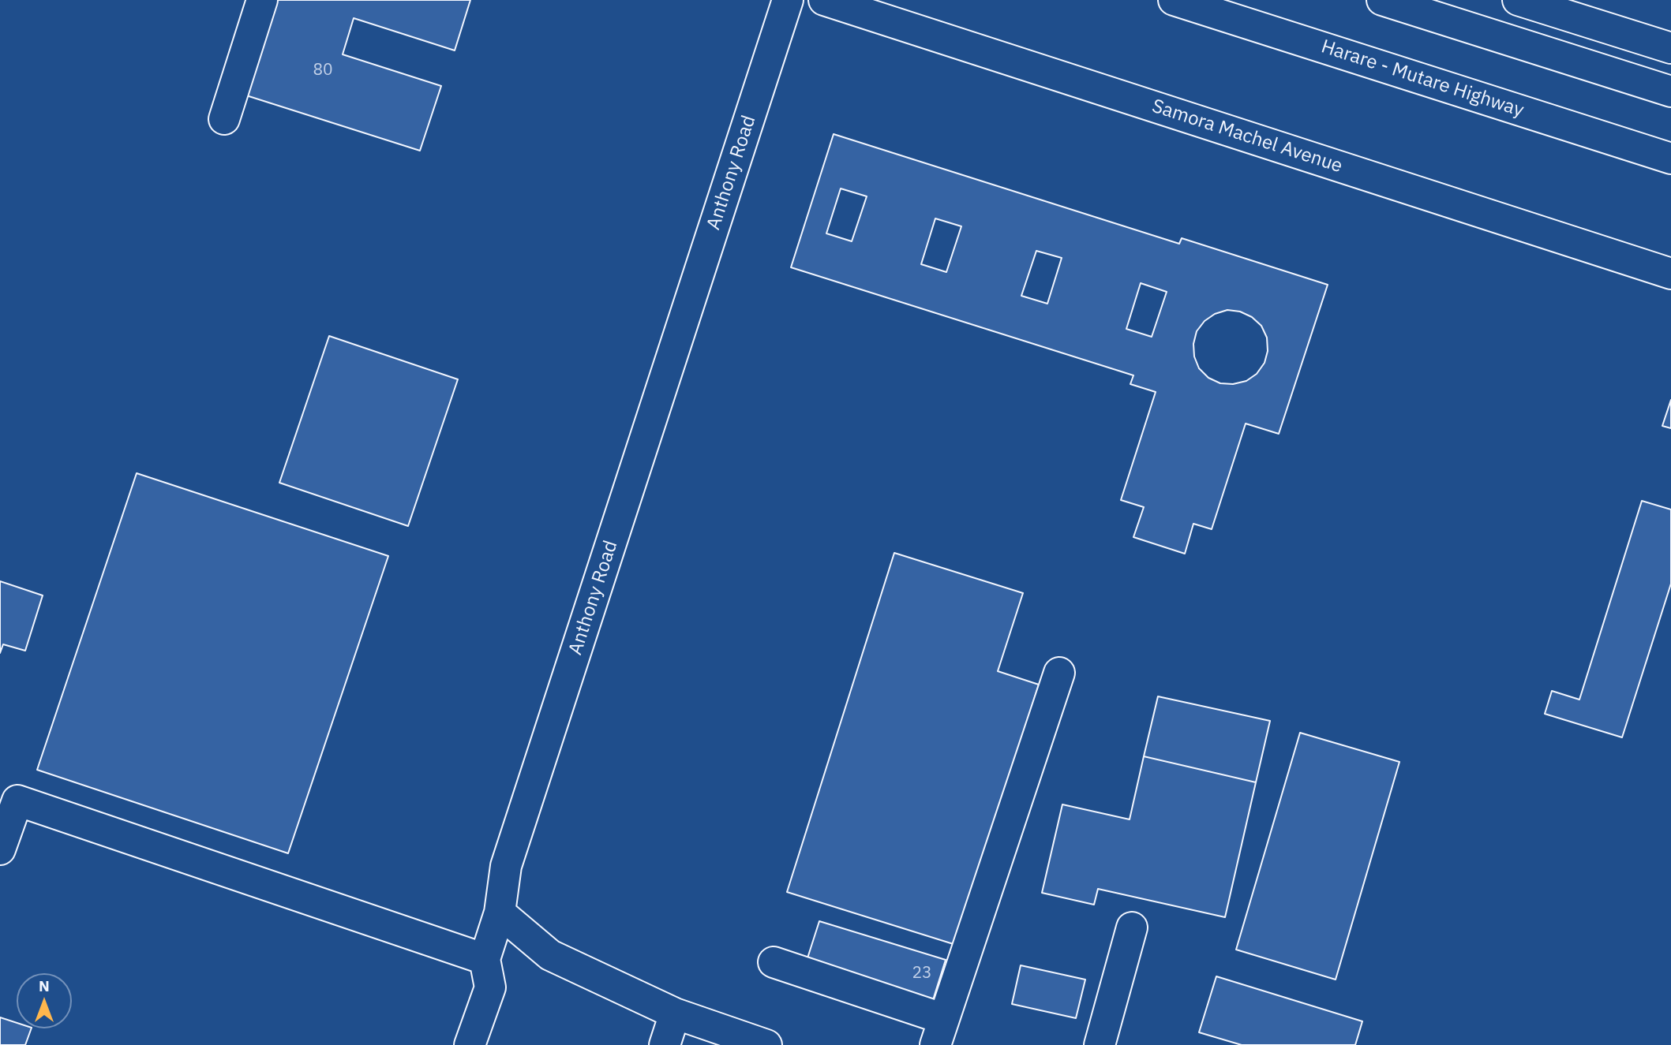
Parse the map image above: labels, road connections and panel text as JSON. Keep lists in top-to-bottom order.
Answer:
{
  "streets": {
    "main road": ["Harare - Mutare Highway", "Samora Machel Avenue", "Anthony Road"]
  },
  "house_numbers": ["80", "23"],
  "north": "top"
}
